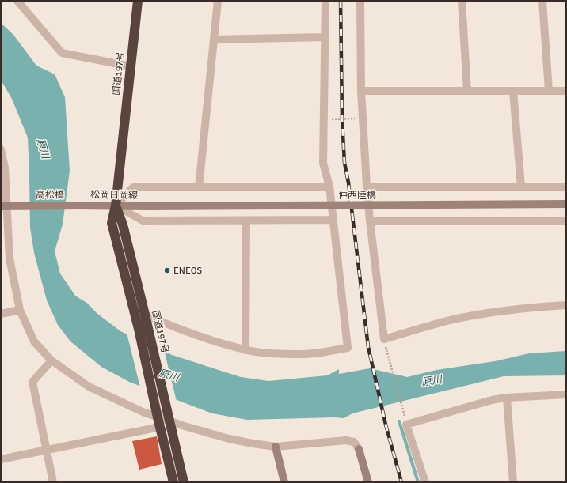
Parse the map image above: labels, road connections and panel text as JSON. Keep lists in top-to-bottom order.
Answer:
{
  "streets": {
    "highway": ["国道197号"],
    "main road": ["高松橋", "松岡日岡線", "仲西陸橋"]
  },
  "crossings": [
    ["国道197号", "松岡日岡線"],
    ["高松橋", "松岡日岡線"],
    ["松岡日岡線", "仲西陸橋"]
  ],
  "water": ["原川"],
  "places": ["ENEOS"]
}
